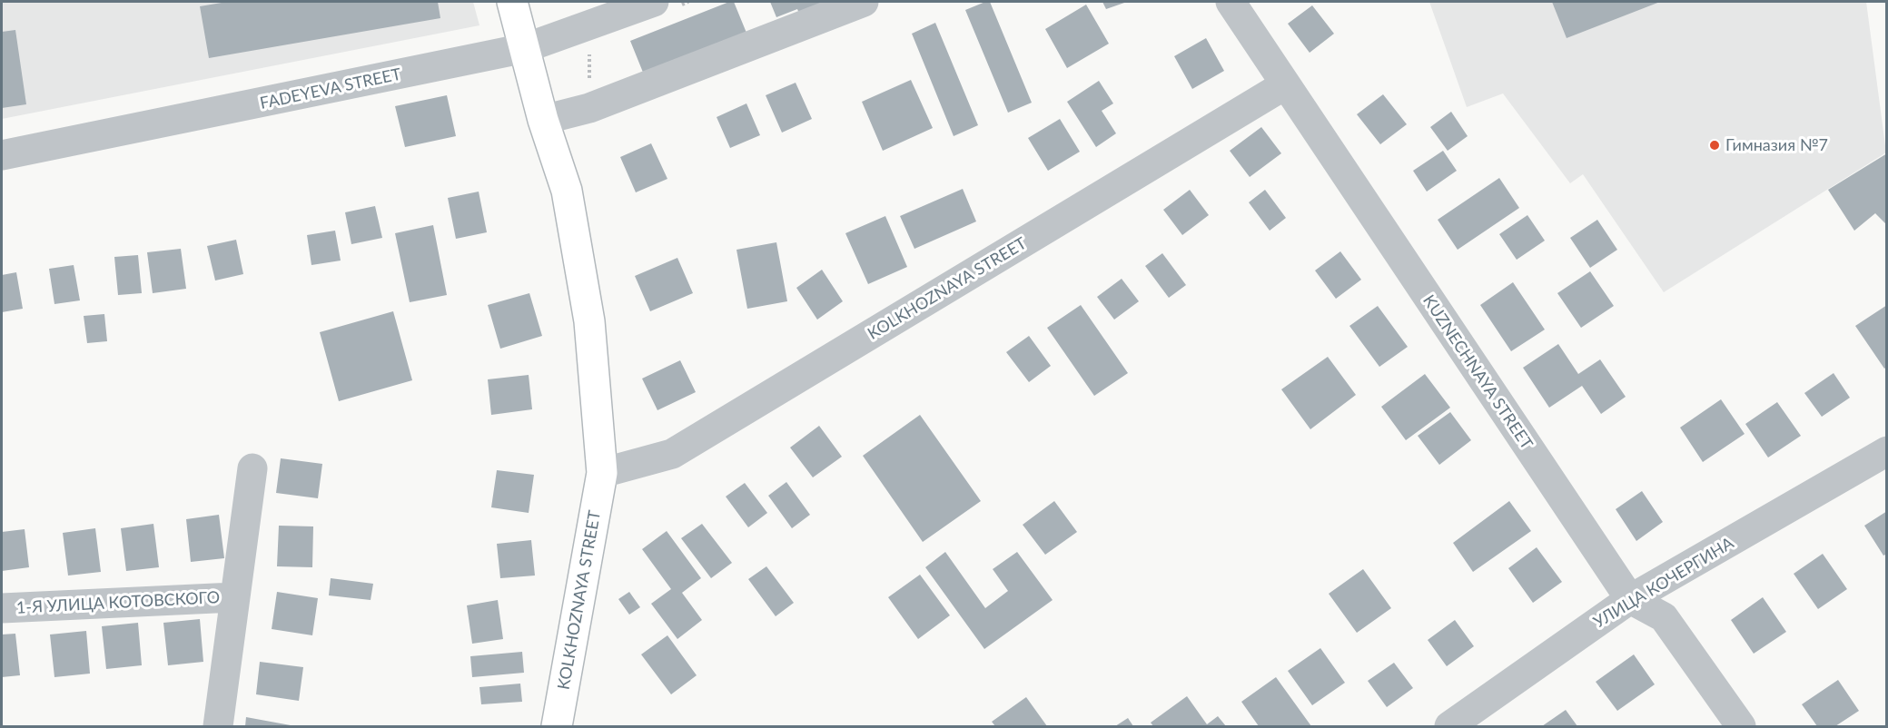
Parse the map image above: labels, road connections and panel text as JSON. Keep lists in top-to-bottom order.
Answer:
{
  "streets": {
    "main road": ["KOLKHOZNAYA STREET"],
    "street": [
      "FADEYEVA STREET",
      "KUZNECHNAYA STREET",
      "УЛИЦА КОЧЕРГИНА",
      "1-Я УЛИЦА КОТОВСКОГО"
    ]
  },
  "crossings": [
    ["FADEYEVA STREET", "KOLKHOZNAYA STREET"],
    ["KOLKHOZNAYA STREET", "KUZNECHNAYA STREET"],
    ["KUZNECHNAYA STREET", "УЛИЦА КОЧЕРГИНА"]
  ],
  "places": ["Гимназия №7"]
}
